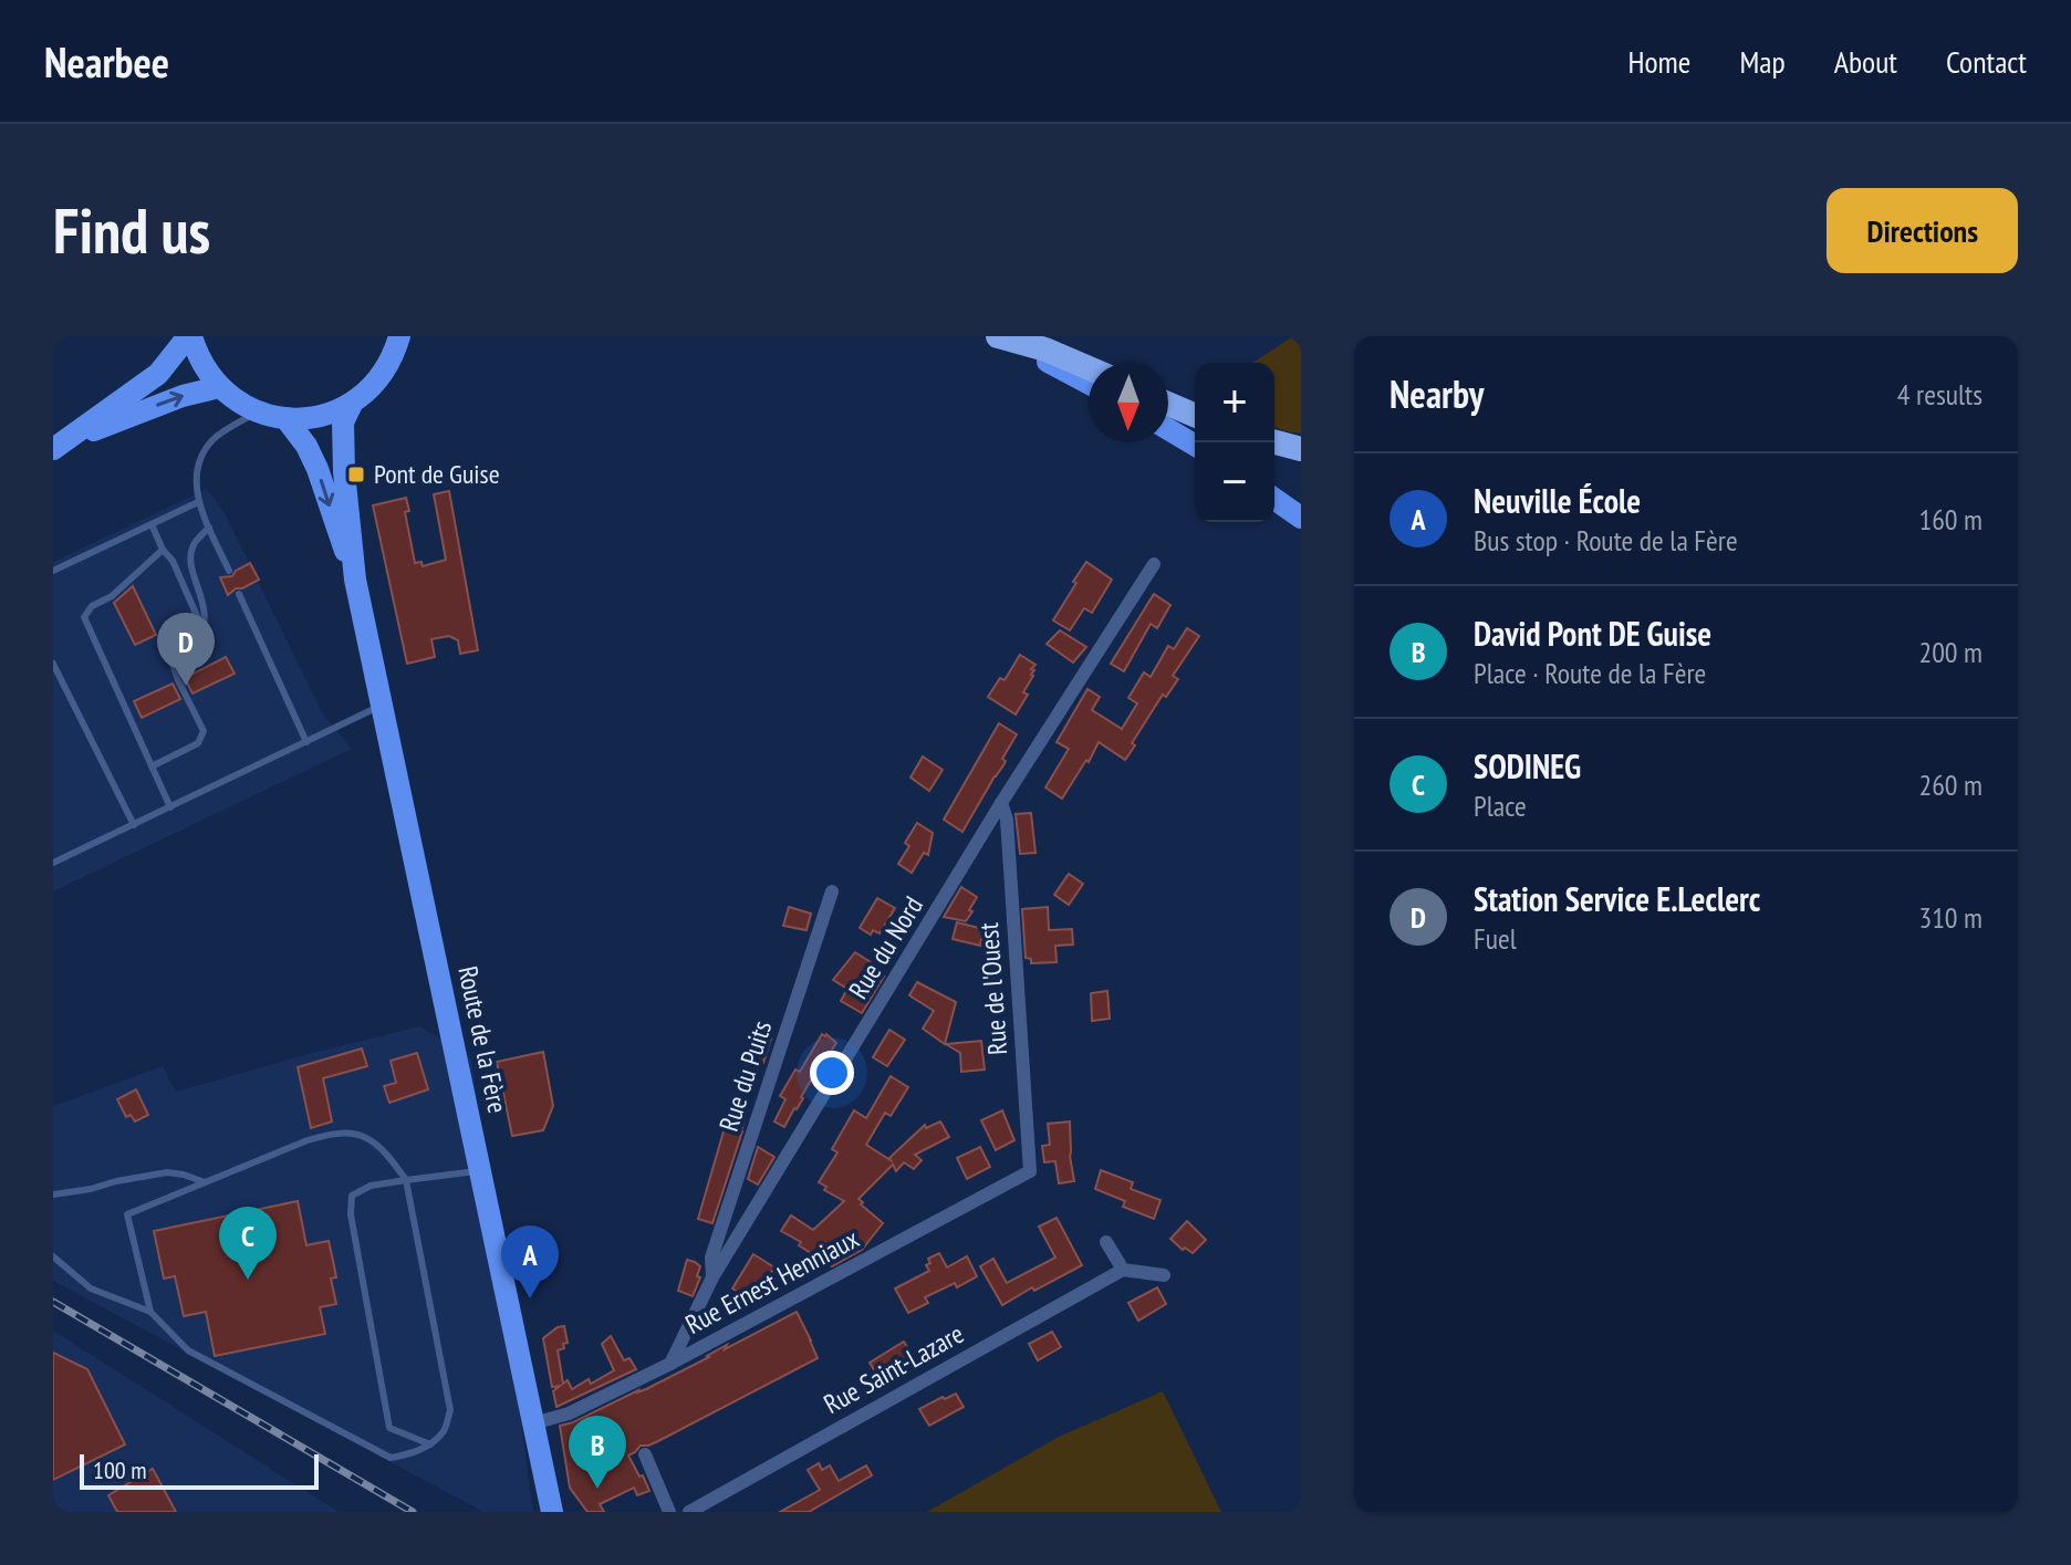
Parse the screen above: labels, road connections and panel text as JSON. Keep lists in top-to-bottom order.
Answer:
{
  "streets": {
    "main road": ["Route de la Fère"],
    "street": [
      "Rue du Nord",
      "Rue de l'Ouest",
      "Rue du Puits",
      "Rue Ernest Henniaux",
      "Rue Saint-Lazare"
    ]
  },
  "crossings": [
    ["Rue du Nord", "Rue de l'Ouest"],
    ["Rue du Nord", "Rue du Puits"],
    ["Rue du Nord", "Rue Ernest Henniaux"],
    ["Rue de l'Ouest", "Rue Ernest Henniaux"],
    ["Route de la Fère", "Rue Ernest Henniaux"]
  ],
  "places": {
    "transit": ["Pont de Guise"]
  },
  "scale_bar": "100 m",
  "north": "bottom",
  "page": {
    "header": "Nearbee",
    "nav": [
      "Home",
      "Map",
      "About",
      "Contact"
    ],
    "buttons": "Directions",
    "title": "Find us",
    "heading": ["Nearby", "4 results"],
    "map_buttons": ["+", "−"],
    "list": [
      {
        "mark": "A",
        "name": "Neuville École",
        "note": "Bus stop · Route de la Fère",
        "value": "160 m"
      },
      {
        "mark": "B",
        "name": "David Pont DE Guise",
        "note": "Place · Route de la Fère",
        "value": "200 m"
      },
      {
        "mark": "C",
        "name": "SODINEG",
        "note": "Place",
        "value": "260 m"
      },
      {
        "mark": "D",
        "name": "Station Service E.Leclerc",
        "note": "Fuel",
        "value": "310 m"
      }
    ],
    "pins": [
      "D",
      "C",
      "A",
      "B"
    ],
    "scale": "100 m"
  }
}
